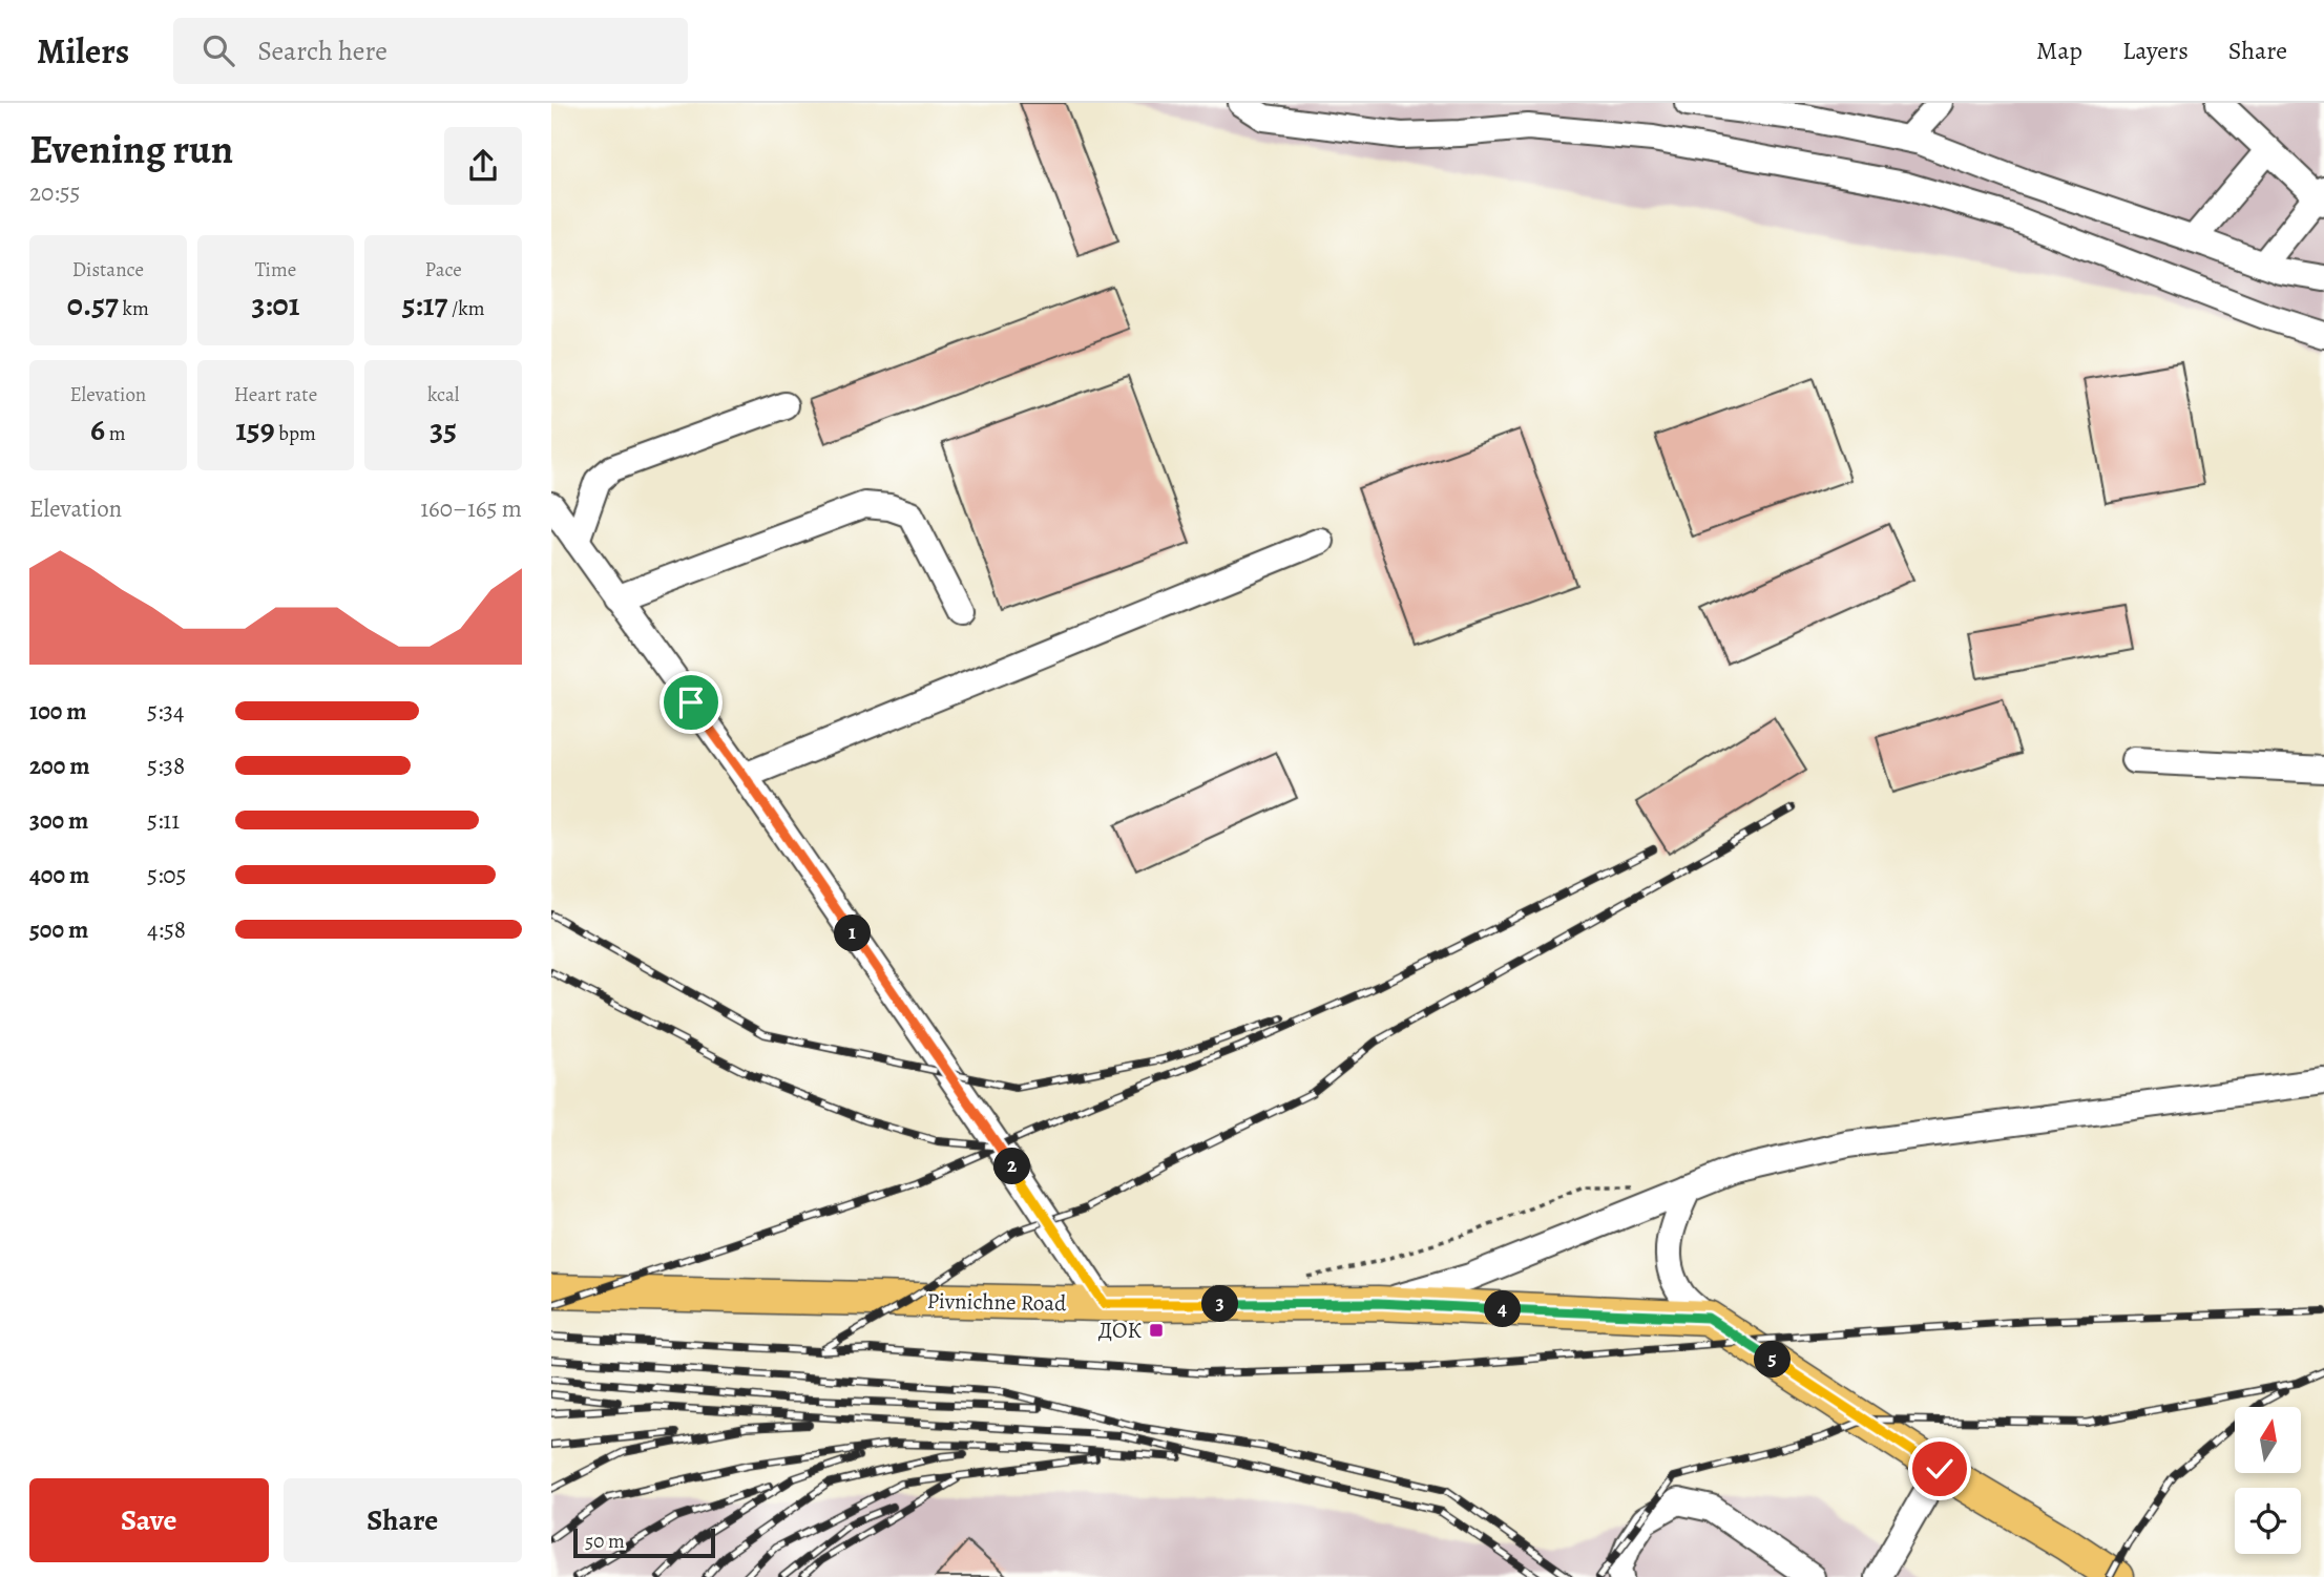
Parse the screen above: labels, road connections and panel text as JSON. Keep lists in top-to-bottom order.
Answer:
{
  "streets": {
    "main road": ["Pivnichne Road"]
  },
  "places": {
    "transit": ["ДОК"]
  },
  "scale_bar": "50 m",
  "north": "top",
  "page": {
    "header": "Milers",
    "search": "Search here",
    "nav": ["Map", "Layers", "Share"],
    "heading": ["Evening run", "20:55"],
    "stats": [
      ["Distance", "0.57 km"],
      ["Time", "3:01"],
      ["Pace", "5:17 /km"],
      ["Elevation", "6 m"],
      ["Heart rate", "159 bpm"],
      ["kcal", "35"]
    ],
    "chart": ["Elevation", "160–165 m"],
    "list": [
      {
        "name": "100 m",
        "note": "5:34"
      },
      {
        "name": "200 m",
        "note": "5:38"
      },
      {
        "name": "300 m",
        "note": "5:11"
      },
      {
        "name": "400 m",
        "note": "5:05"
      },
      {
        "name": "500 m",
        "note": "4:58"
      }
    ],
    "pins": [
      "1",
      "2",
      "3",
      "4",
      "5"
    ],
    "buttons": ["Save", "Share"],
    "scale": "50 m"
  }
}
